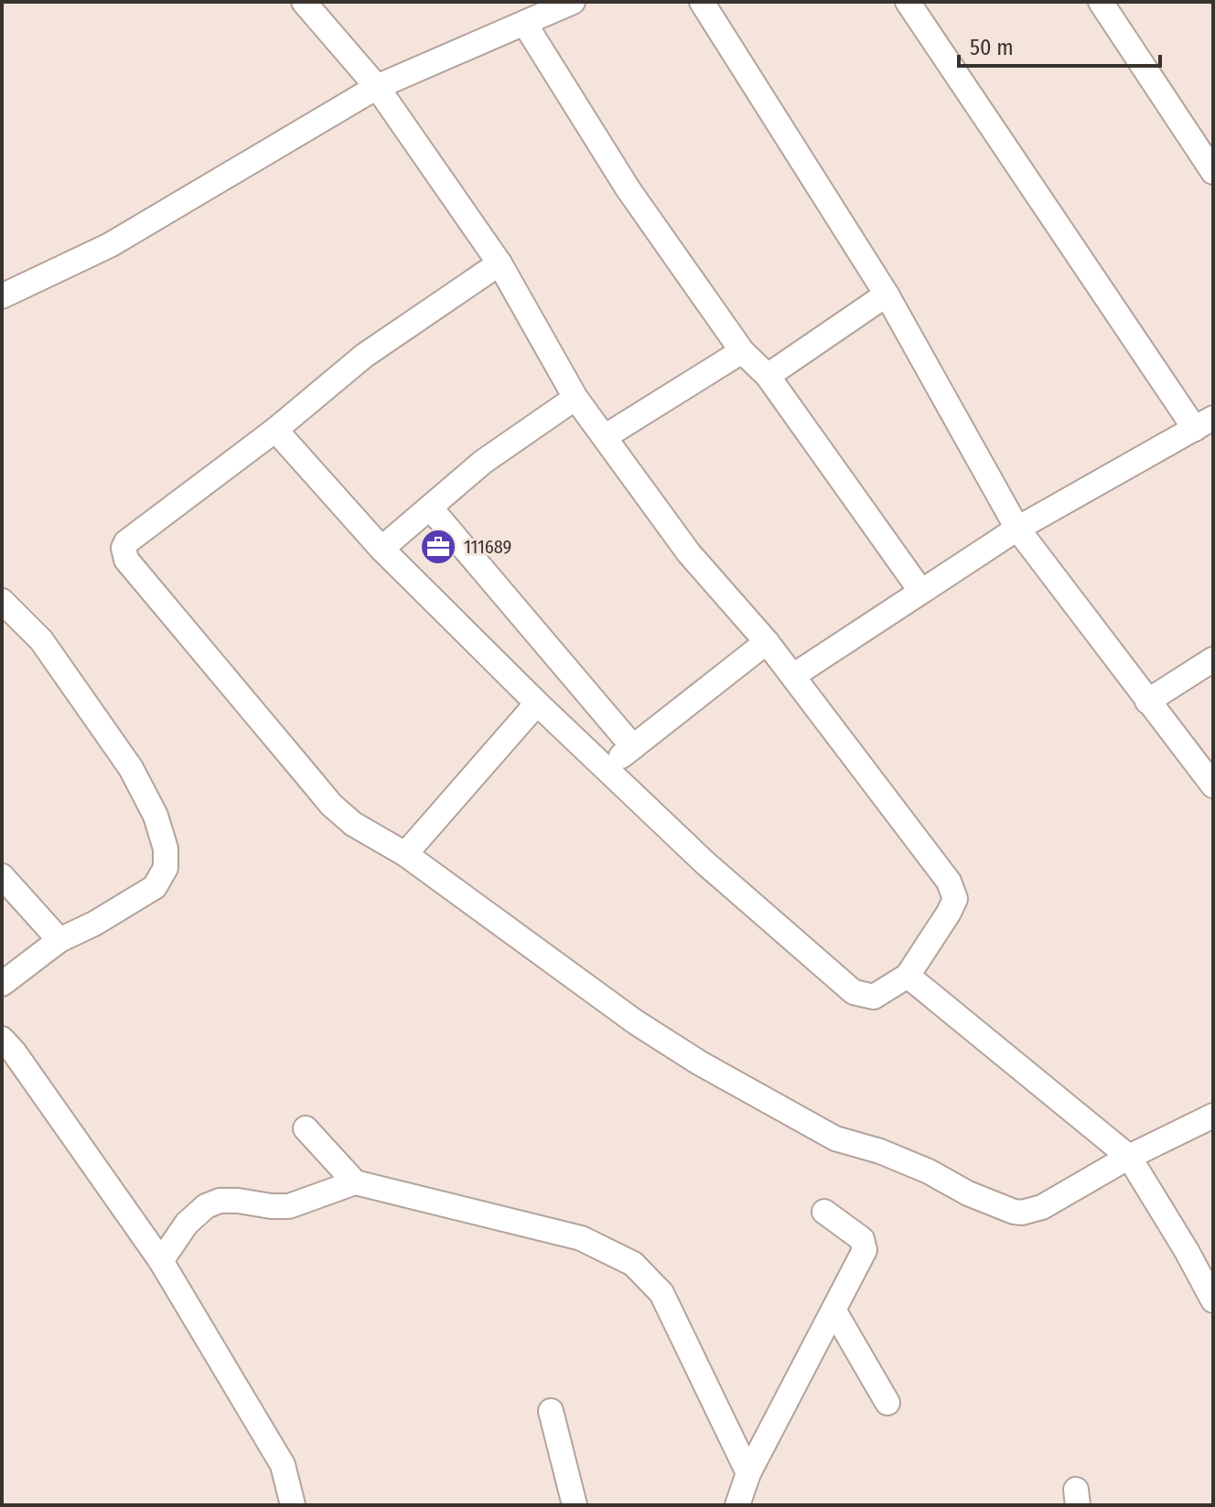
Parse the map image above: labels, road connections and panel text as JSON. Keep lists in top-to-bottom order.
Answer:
{
  "places": {
    "office": ["111689"]
  },
  "scale_bar": "50 m"
}
